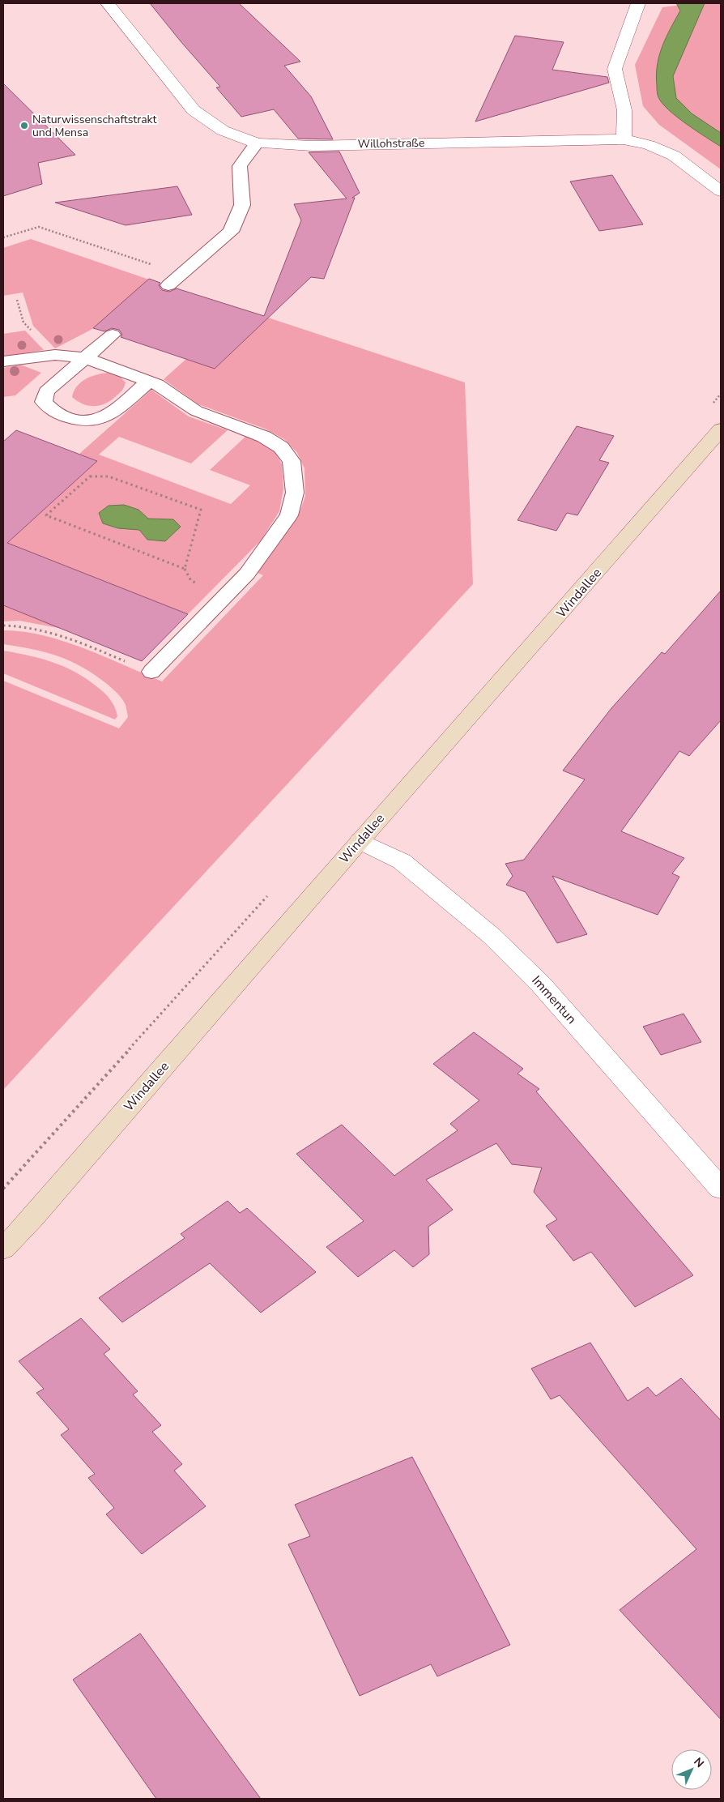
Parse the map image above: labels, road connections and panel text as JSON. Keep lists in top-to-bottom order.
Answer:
{
  "streets": {
    "main road": ["Windallee"],
    "street": ["Willohstraße", "Immentun"]
  },
  "crossings": [
    ["Windallee", "Immentun"]
  ],
  "places": ["Naturwissenschaftstrakt und Mensa"],
  "north": "top right"
}
